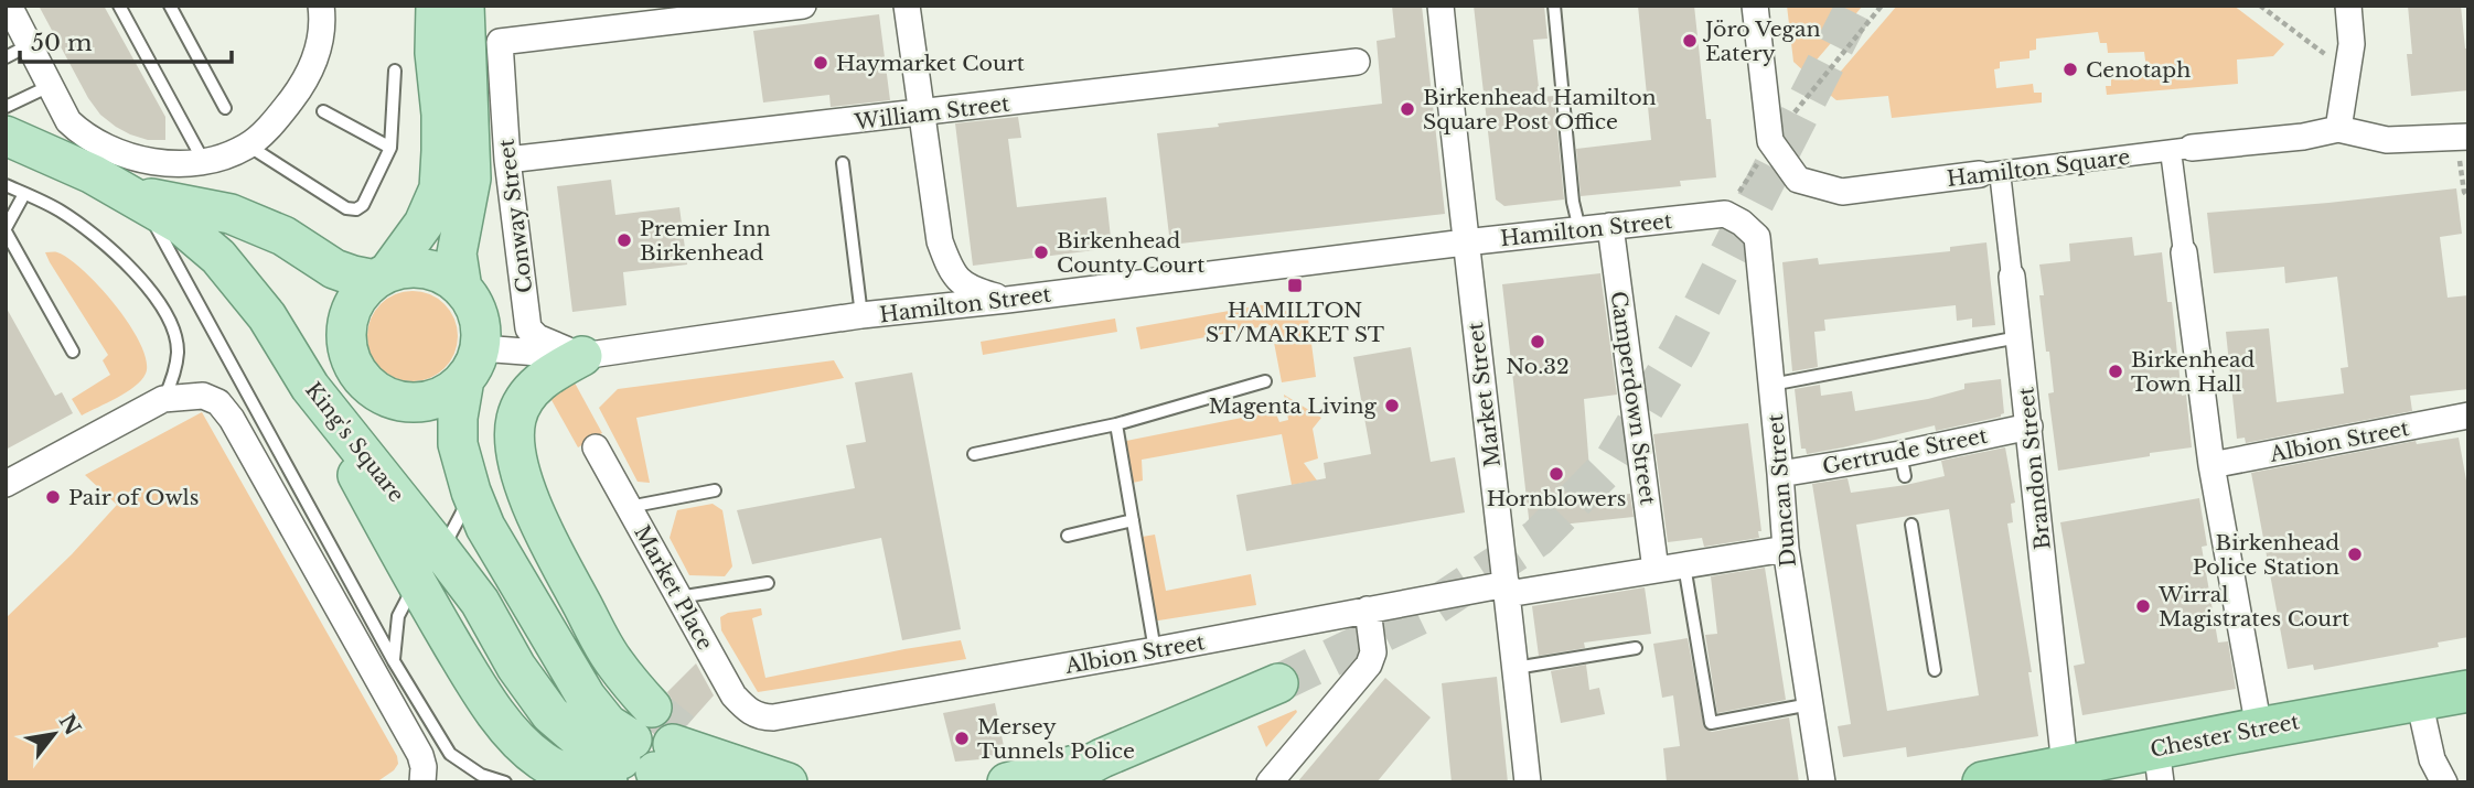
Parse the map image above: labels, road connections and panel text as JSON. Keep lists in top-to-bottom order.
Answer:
{
  "streets": {
    "highway": ["Chester Street"],
    "main road": ["Conway Street", "King's Square"],
    "street": [
      "William Street",
      "Hamilton Square",
      "Hamilton Street",
      "Market Street",
      "Camperdown Street",
      "Albion Street",
      "Gertrude Street",
      "Brandon Street",
      "Duncan Street",
      "Market Place"
    ]
  },
  "crossings": [
    ["William Street", "Conway Street"],
    ["Hamilton Square", "Brandon Street"],
    ["Conway Street", "Hamilton Street"],
    ["Hamilton Street", "Market Street"],
    ["Hamilton Street", "Camperdown Street"],
    ["Hamilton Street", "Duncan Street"],
    ["Market Street", "Albion Street"],
    ["Camperdown Street", "Albion Street"],
    ["Albion Street", "Duncan Street"],
    ["Albion Street", "Market Place"],
    ["Gertrude Street", "Brandon Street"],
    ["Gertrude Street", "Duncan Street"],
    ["Brandon Street", "Chester Street"]
  ],
  "places": {
    "other": [
      "Jöro Vegan Eatery",
      "Haymarket Court",
      "Cenotaph",
      "Birkenhead Hamilton Square Post Office",
      "Premier Inn Birkenhead",
      "Birkenhead County Court",
      "No.32",
      "Birkenhead Town Hall",
      "Magenta Living",
      "Hornblowers",
      "Pair of Owls",
      "Birkenhead Police Station",
      "Wirral Magistrates Court",
      "Mersey Tunnels Police"
    ],
    "transit": ["HAMILTON ST/MARKET ST"]
  },
  "scale_bar": "50 m",
  "north": "top right"
}
